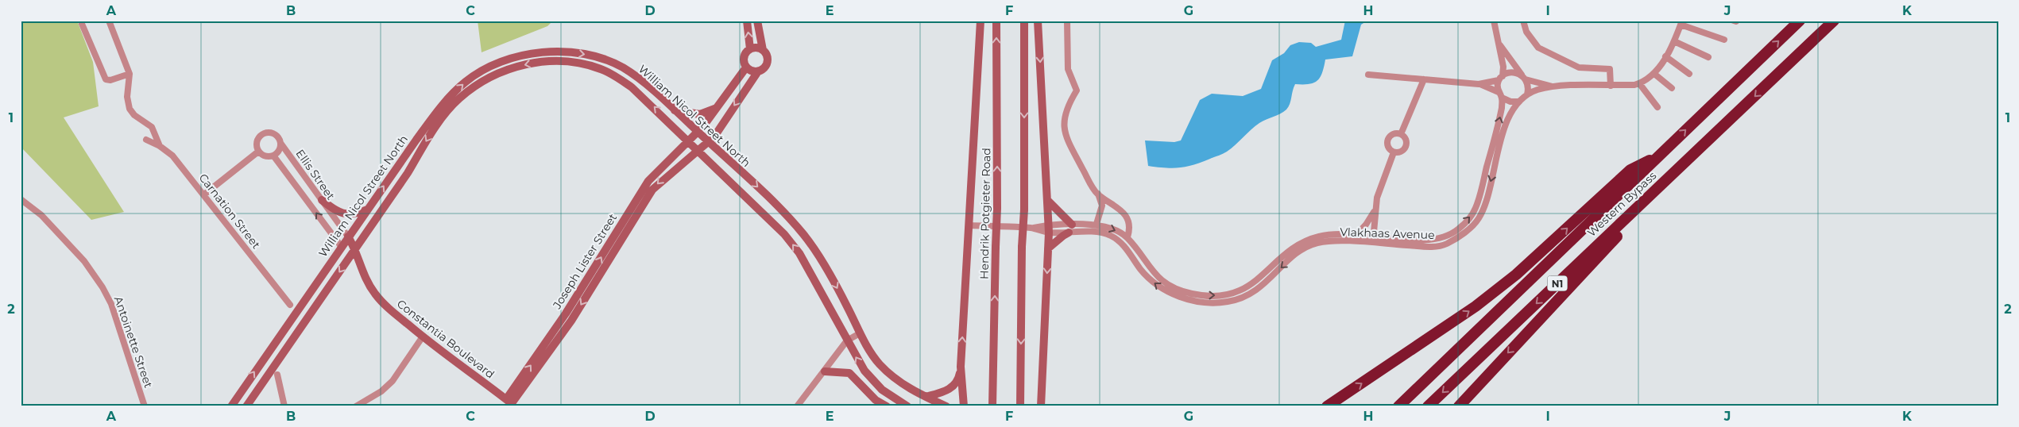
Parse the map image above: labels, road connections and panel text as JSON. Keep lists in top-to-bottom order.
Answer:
{
  "streets": {
    "highway": ["Western Bypass", "N1"],
    "main road": [
      "William Nicol Street North",
      "Hendrik Potgieter Road",
      "Joseph Lister Street",
      "Constantia Boulevard"
    ],
    "street": [
      "Ellis Street",
      "Carnation Street",
      "Vlakhaas Avenue",
      "Antoinette Street"
    ]
  },
  "crossings": [
    ["William Nicol Street North", "Ellis Street"],
    ["William Nicol Street North", "Joseph Lister Street"],
    ["William Nicol Street North", "Constantia Boulevard"],
    ["Ellis Street", "Constantia Boulevard"],
    ["Joseph Lister Street", "Constantia Boulevard"]
  ],
  "grid": {
    "columns": [
      "A",
      "B",
      "C",
      "D",
      "E",
      "F",
      "G",
      "H",
      "I",
      "J",
      "K"
    ],
    "rows": ["1", "2"]
  }
}
